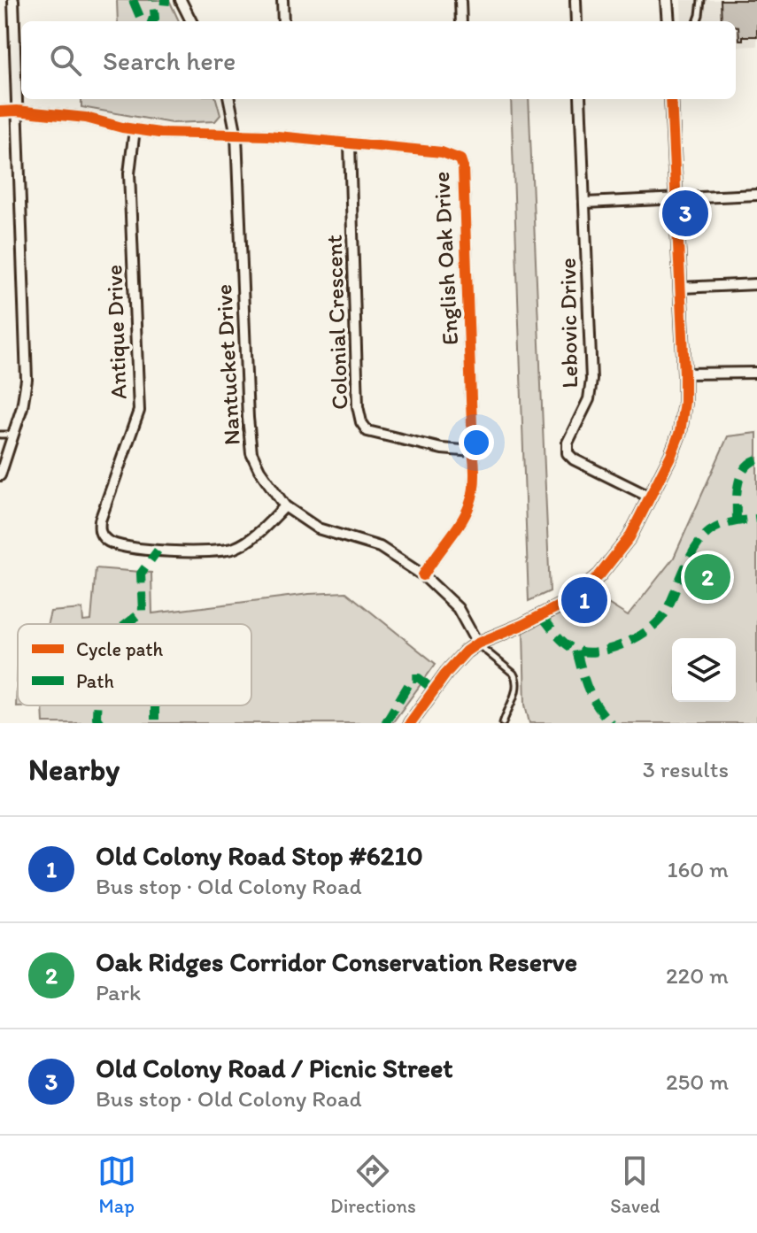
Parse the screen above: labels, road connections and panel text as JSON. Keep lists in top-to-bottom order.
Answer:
{
  "streets": {
    "street": [
      "English Oak Drive",
      "Colonial Crescent",
      "Lebovic Drive",
      "Antique Drive",
      "Nantucket Drive"
    ]
  },
  "crossings": [
    ["English Oak Drive", "Colonial Crescent"],
    ["English Oak Drive", "Antique Drive"],
    ["English Oak Drive", "Nantucket Drive"],
    ["Antique Drive", "Nantucket Drive"]
  ],
  "legend": ["Cycle path", "Path"],
  "page": {
    "search": "Search here",
    "pins": ["3", "2", "1"],
    "heading": ["Nearby", "3 results"],
    "list": [
      {
        "mark": "1",
        "name": "Old Colony Road Stop #6210",
        "note": "Bus stop · Old Colony Road",
        "value": "160 m"
      },
      {
        "mark": "2",
        "name": "Oak Ridges Corridor Conservation Reserve",
        "note": "Park",
        "value": "220 m"
      },
      {
        "mark": "3",
        "name": "Old Colony Road / Picnic Street",
        "note": "Bus stop · Old Colony Road",
        "value": "250 m"
      }
    ],
    "nav": ["Map", "Directions", "Saved"]
  }
}
